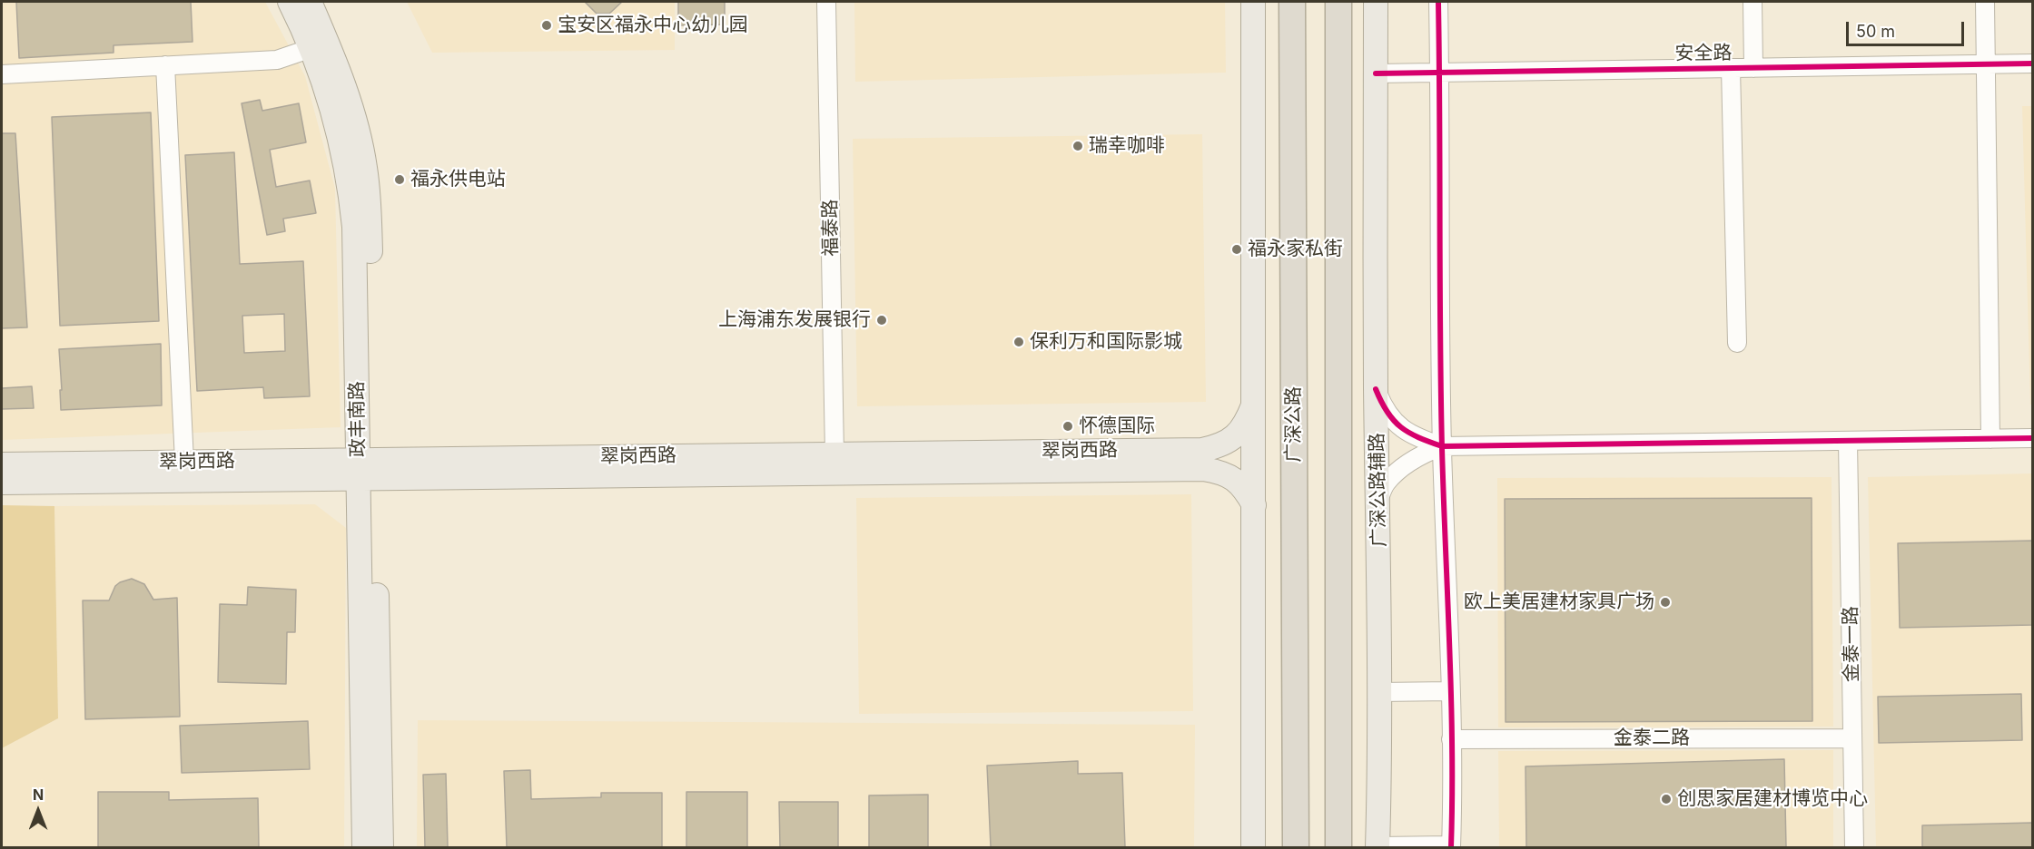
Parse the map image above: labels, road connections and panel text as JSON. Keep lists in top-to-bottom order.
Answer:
{
  "streets": {
    "highway": ["广深公路"],
    "main road": ["政丰南路", "翠岗西路", "广深公路辅路"],
    "street": [
      "安全路",
      "福泰路",
      "金泰一路",
      "金泰二路"
    ]
  },
  "crossings": [
    ["安全路", "广深公路辅路"],
    ["福泰路", "翠岗西路"],
    ["政丰南路", "翠岗西路"],
    ["金泰一路", "金泰二路"]
  ],
  "places": [
    "宝安区福永中心幼儿园",
    "瑞幸咖啡",
    "福永供电站",
    "福永家私街",
    "上海浦东发展银行",
    "保利万和国际影城",
    "怀德国际",
    "欧上美居建材家具广场",
    "创思家居建材博览中心"
  ],
  "scale_bar": "50 m",
  "north": "top"
}
